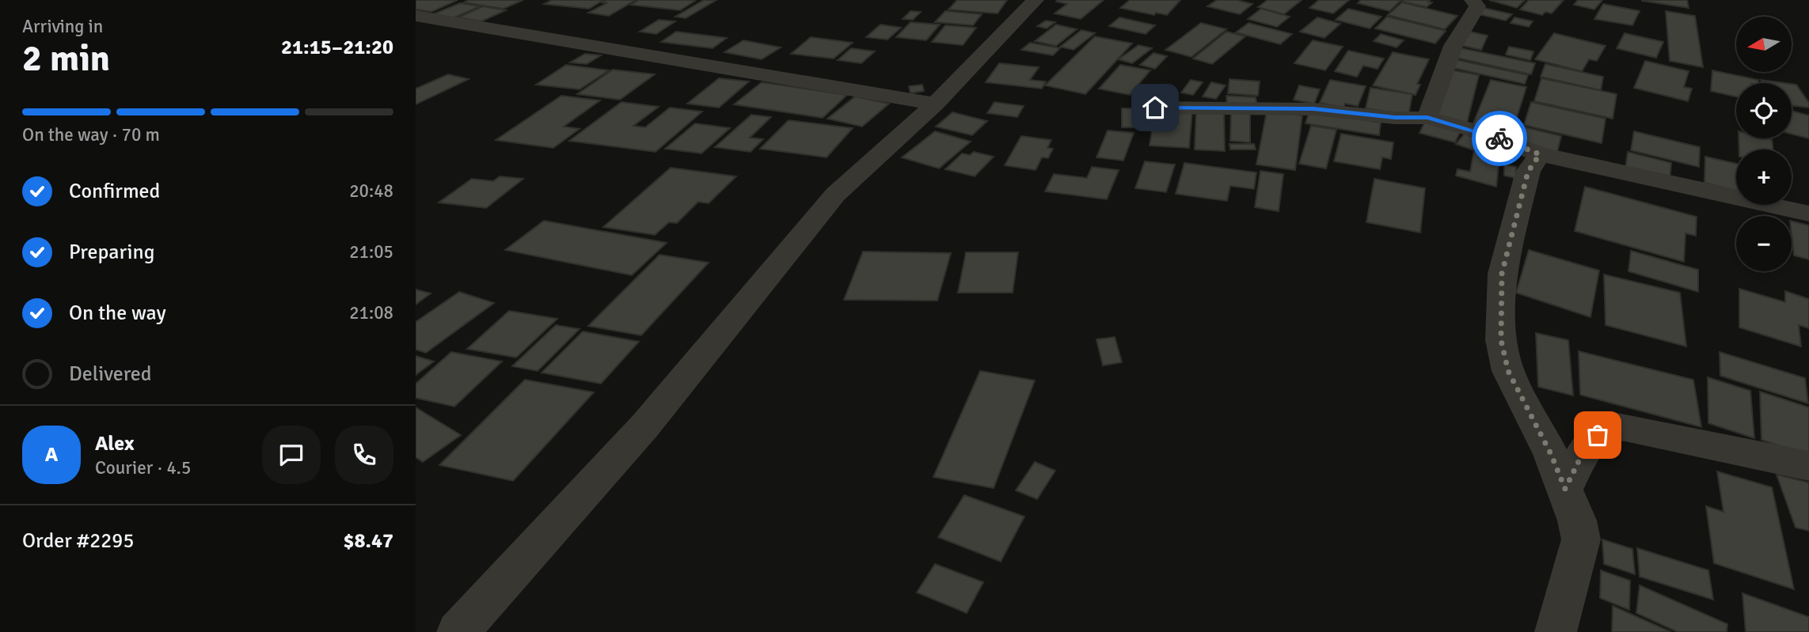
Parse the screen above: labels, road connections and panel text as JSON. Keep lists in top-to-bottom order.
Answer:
{
  "north": "left",
  "page": {
    "heading": ["2 min", "Arriving in", "21:15–21:20"],
    "panel": [
      "Alex",
      "Courier · 4.5",
      "Order #2295",
      "$8.47"
    ],
    "map_buttons": ["+", "−"],
    "bar": "On the way · 70 m",
    "list": [
      ["Confirmed", "20:48"],
      ["Preparing", "21:05"],
      ["On the way", "21:08"],
      "Delivered"
    ],
    "round": "A"
  }
}
